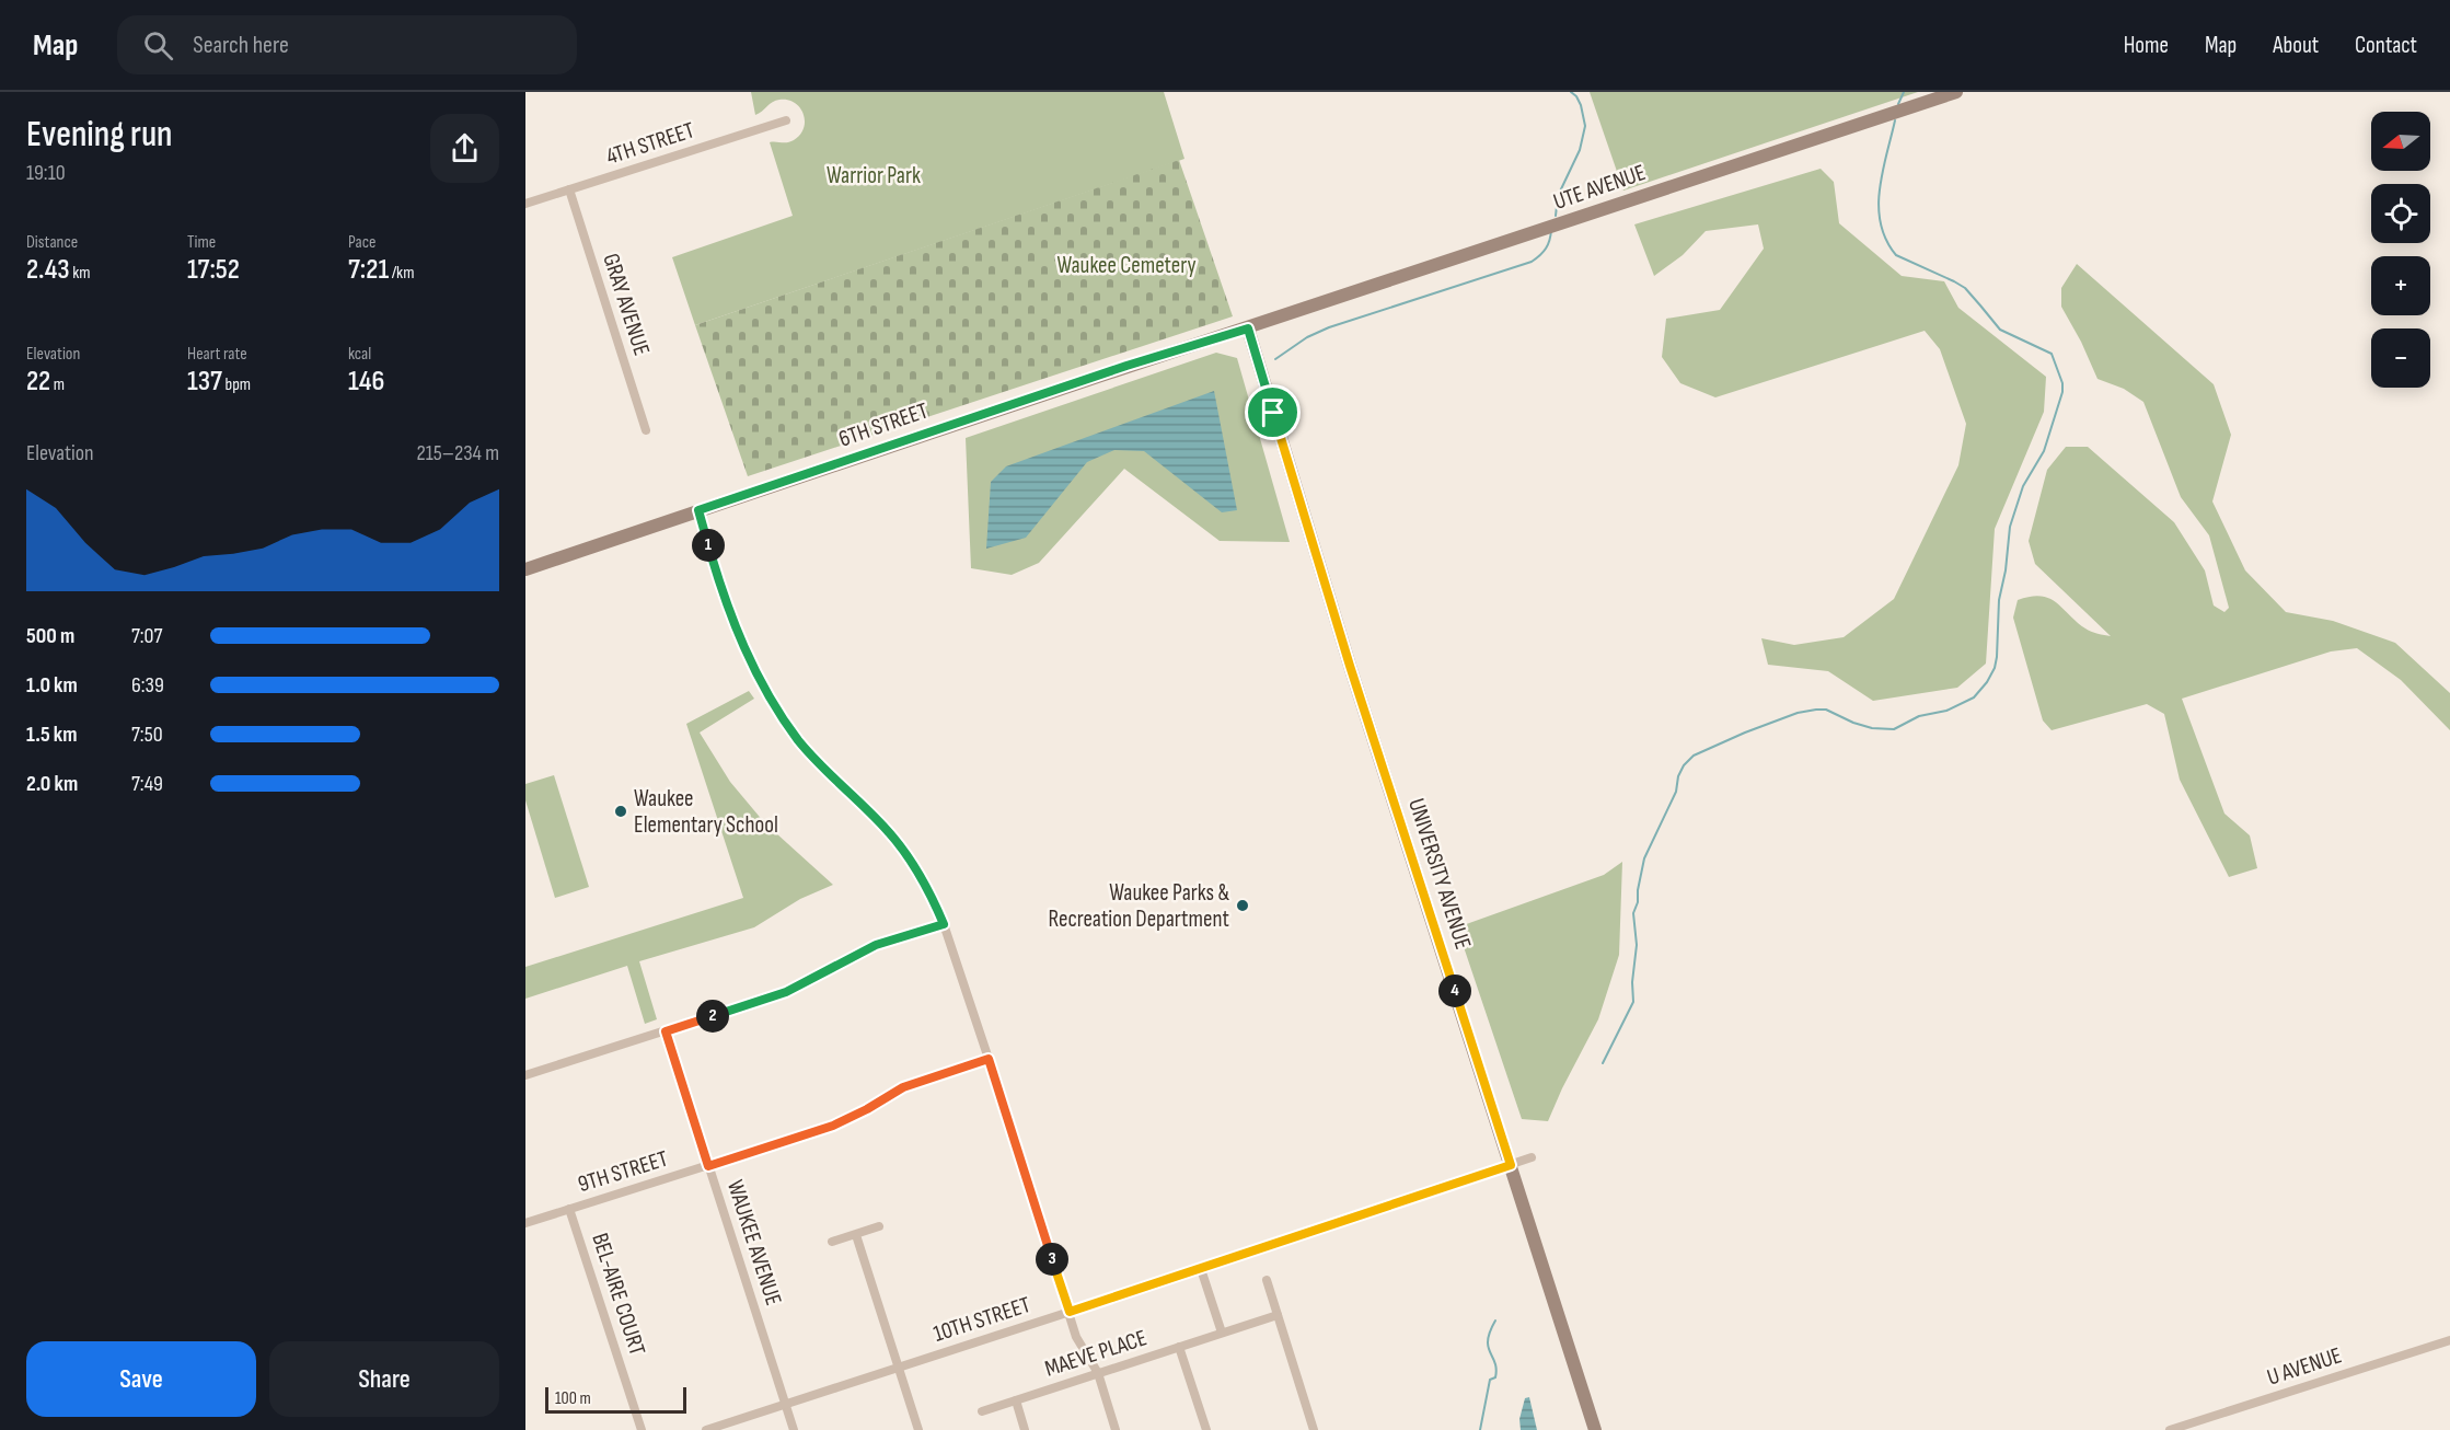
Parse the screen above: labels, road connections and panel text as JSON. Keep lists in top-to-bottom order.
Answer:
{
  "streets": {
    "main road": ["UTE AVENUE", "6TH STREET", "UNIVERSITY AVENUE"],
    "street": [
      "4TH STREET",
      "GRAY AVENUE",
      "9TH STREET",
      "WAUKEE AVENUE",
      "BEL-AIRE COURT",
      "10TH STREET",
      "MAEVE PLACE",
      "U AVENUE"
    ]
  },
  "crossings": [
    ["4TH STREET", "GRAY AVENUE"],
    ["UTE AVENUE", "6TH STREET"],
    ["UTE AVENUE", "UNIVERSITY AVENUE"],
    ["6TH STREET", "UNIVERSITY AVENUE"],
    ["UNIVERSITY AVENUE", "10TH STREET"],
    ["9TH STREET", "WAUKEE AVENUE"],
    ["9TH STREET", "BEL-AIRE COURT"],
    ["WAUKEE AVENUE", "10TH STREET"]
  ],
  "parks": ["Warrior Park", "Waukee Cemetery"],
  "places": ["Waukee Elementary School", "Waukee Parks & Recreation Department"],
  "scale_bar": "100 m",
  "north": "left",
  "page": {
    "header": "Map",
    "search": "Search here",
    "nav": [
      "Home",
      "Map",
      "About",
      "Contact"
    ],
    "heading": ["Evening run", "19:10"],
    "map_buttons": ["+", "−"],
    "stats": [
      ["Distance", "2.43 km"],
      ["Time", "17:52"],
      ["Pace", "7:21 /km"],
      ["Elevation", "22 m"],
      ["Heart rate", "137 bpm"],
      ["kcal", "146"]
    ],
    "chart": ["Elevation", "215–234 m"],
    "pins": [
      "1",
      "4",
      "2",
      "3"
    ],
    "list": [
      {
        "name": "500 m",
        "note": "7:07"
      },
      {
        "name": "1.0 km",
        "note": "6:39"
      },
      {
        "name": "1.5 km",
        "note": "7:50"
      },
      {
        "name": "2.0 km",
        "note": "7:49"
      }
    ],
    "buttons": ["Save", "Share"],
    "scale": "100 m"
  }
}
